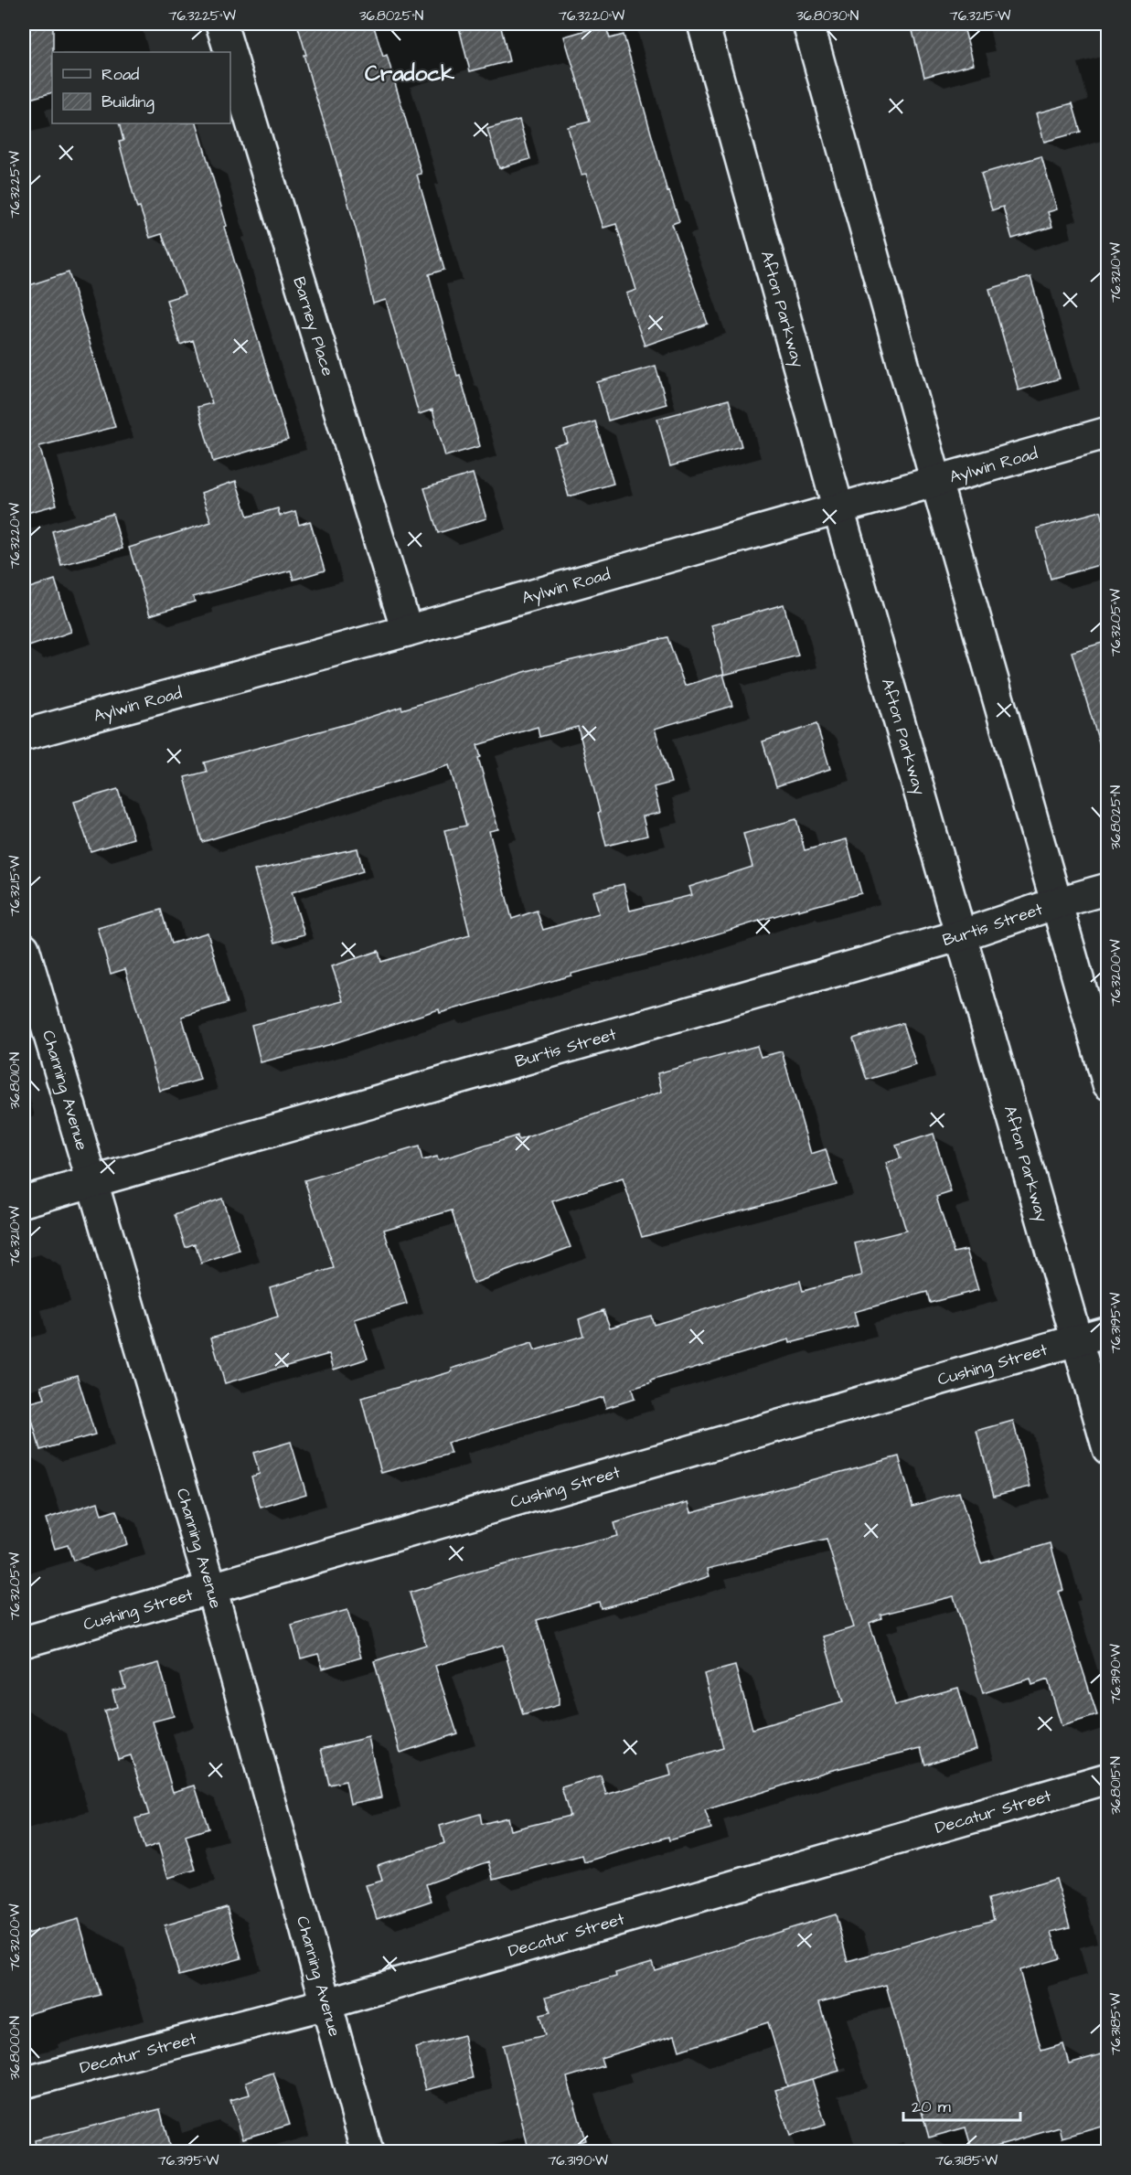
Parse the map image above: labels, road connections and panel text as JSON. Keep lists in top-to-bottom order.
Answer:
{
  "streets": {
    "street": [
      "Afton Parkway",
      "Barney Place",
      "Aylwin Road",
      "Burtis Street",
      "Channing Avenue",
      "Cushing Street",
      "Decatur Street"
    ]
  },
  "crossings": [
    ["Afton Parkway", "Aylwin Road"],
    ["Afton Parkway", "Burtis Street"],
    ["Afton Parkway", "Cushing Street"],
    ["Barney Place", "Aylwin Road"],
    ["Burtis Street", "Channing Avenue"],
    ["Channing Avenue", "Cushing Street"],
    ["Channing Avenue", "Decatur Street"]
  ],
  "districts": ["Cradock"],
  "legend": ["Road", "Building"],
  "scale_bar": "20 m",
  "coordinates": [
    "76.3225°W",
    "36.8025°N",
    "76.3220°W",
    "36.8030°N",
    "76.3215°W",
    "76.3210°W",
    "76.3205°W",
    "76.3200°W",
    "36.8010°N",
    "76.3195°W",
    "76.3190°W",
    "36.8015°N",
    "76.3185°W",
    "36.8000°N"
  ]
}
